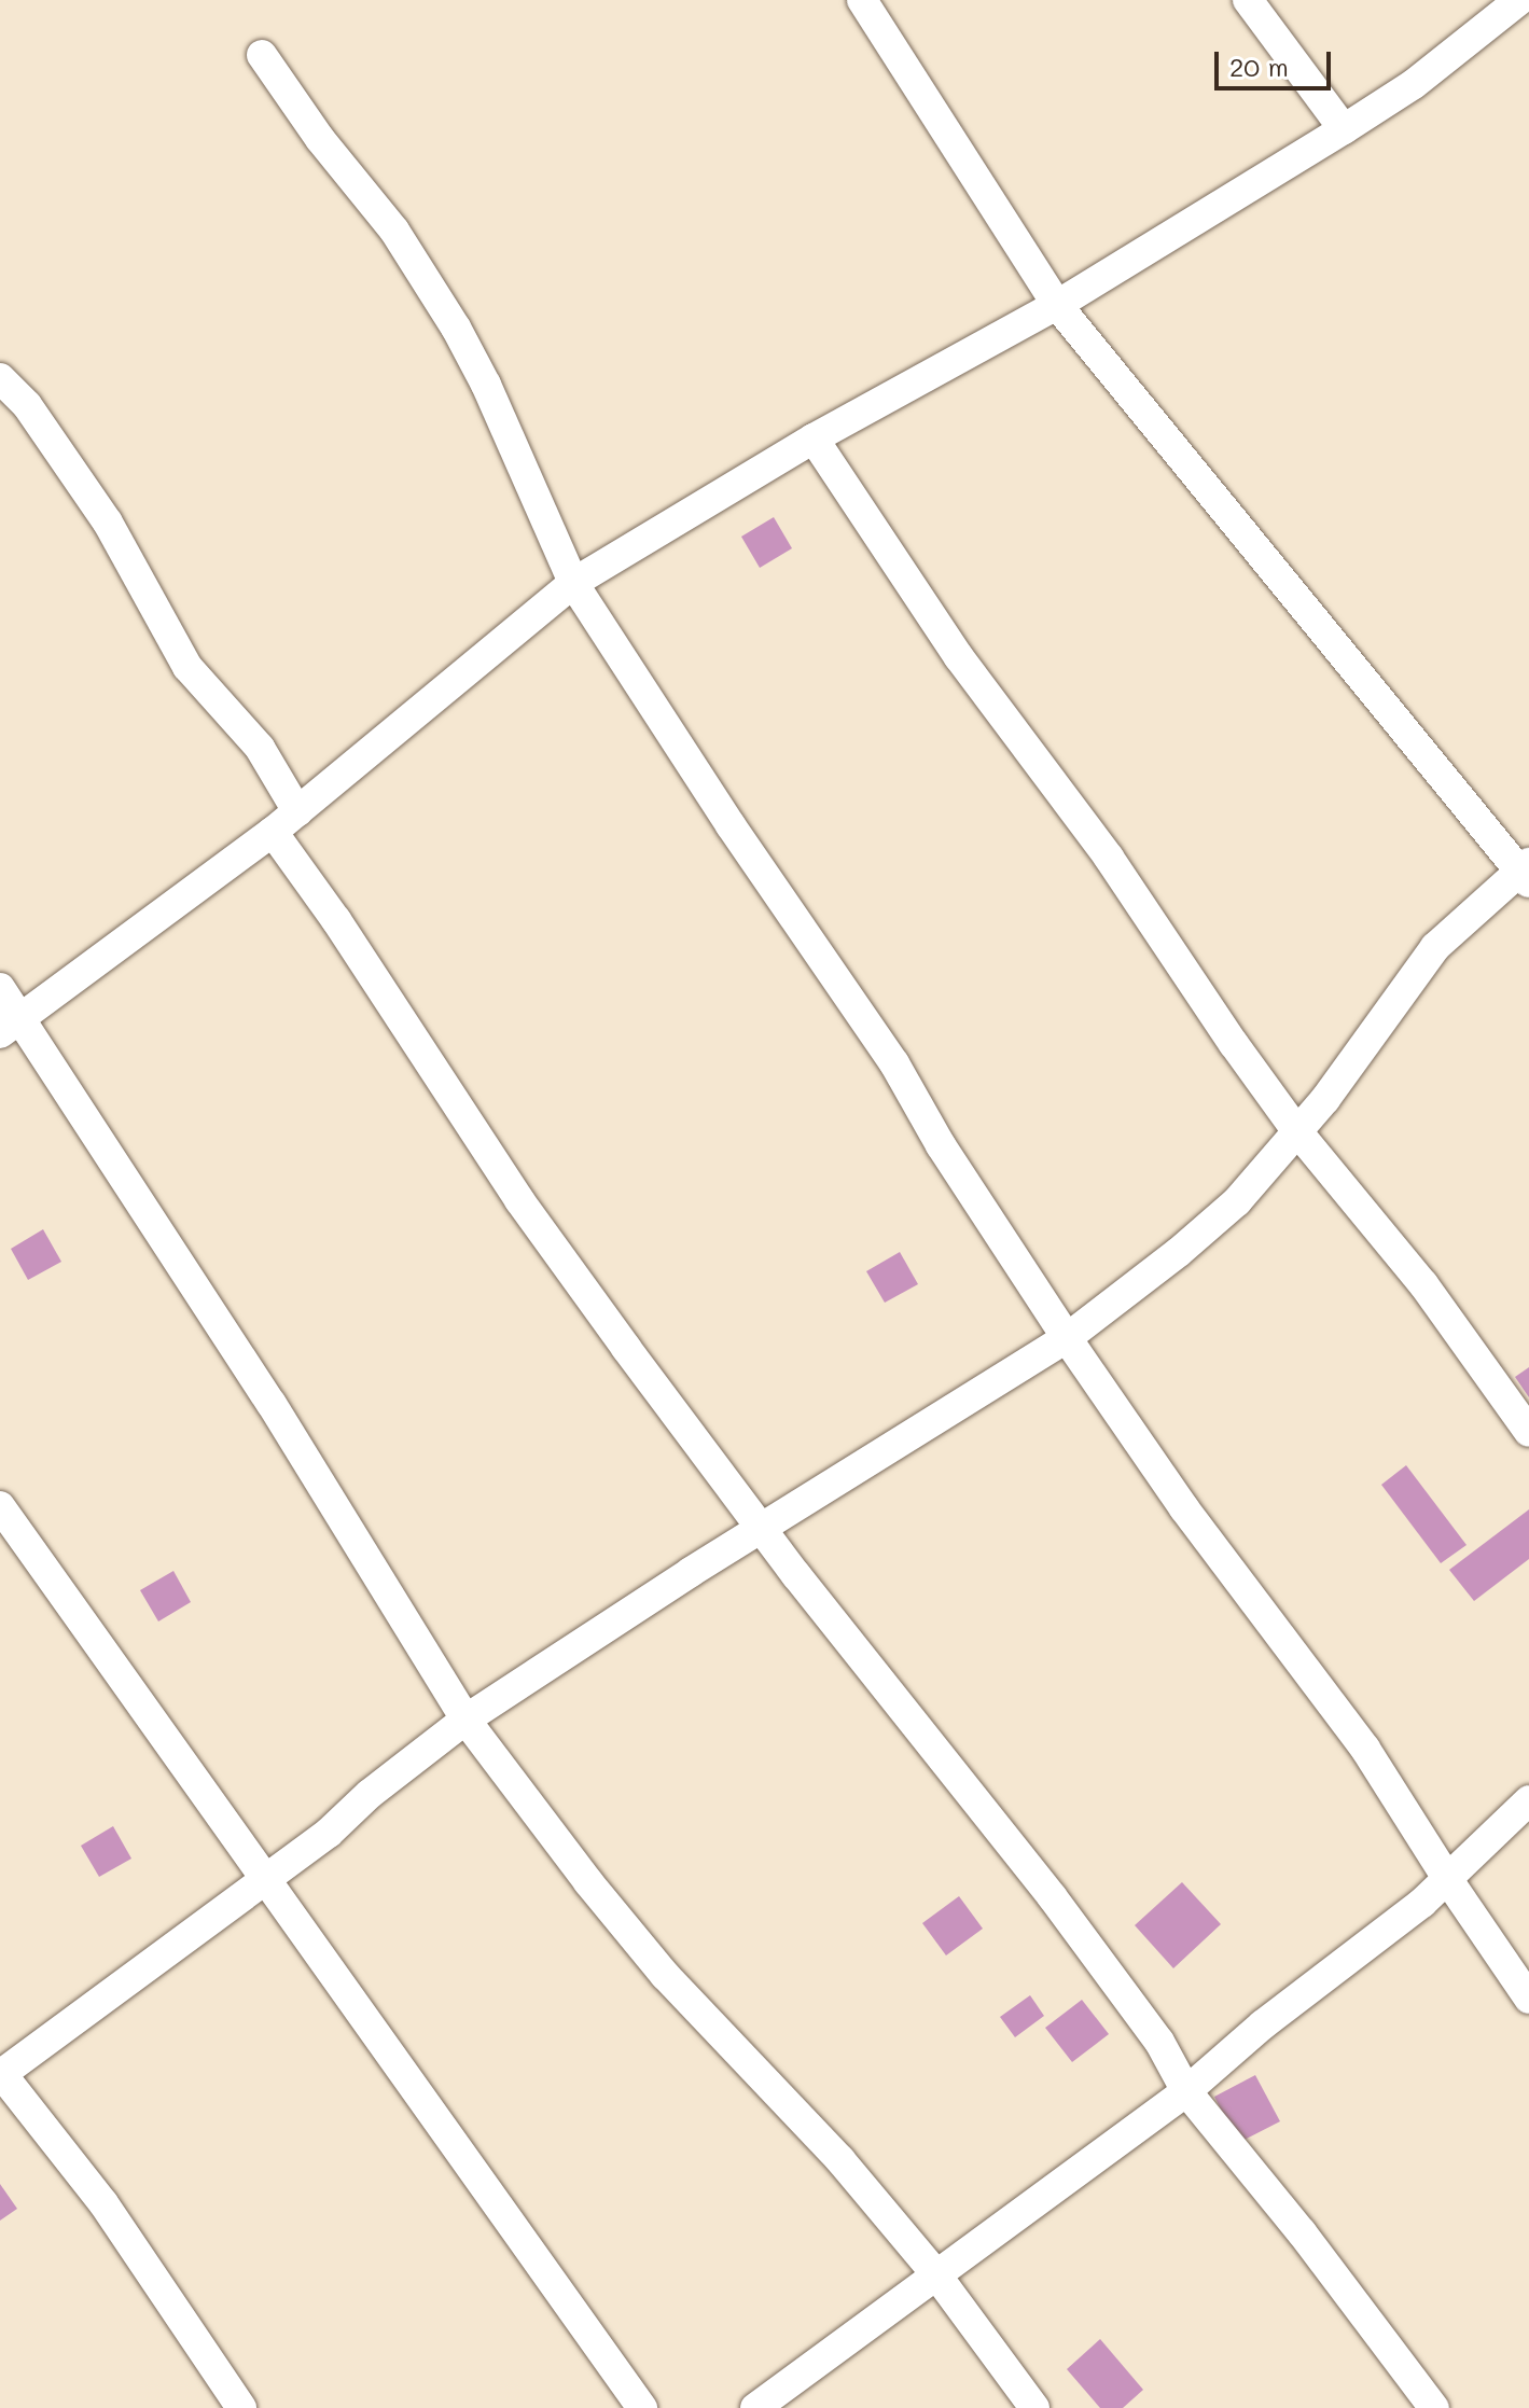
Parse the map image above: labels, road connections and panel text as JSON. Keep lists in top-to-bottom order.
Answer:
{
  "scale_bar": "20 m"
}
